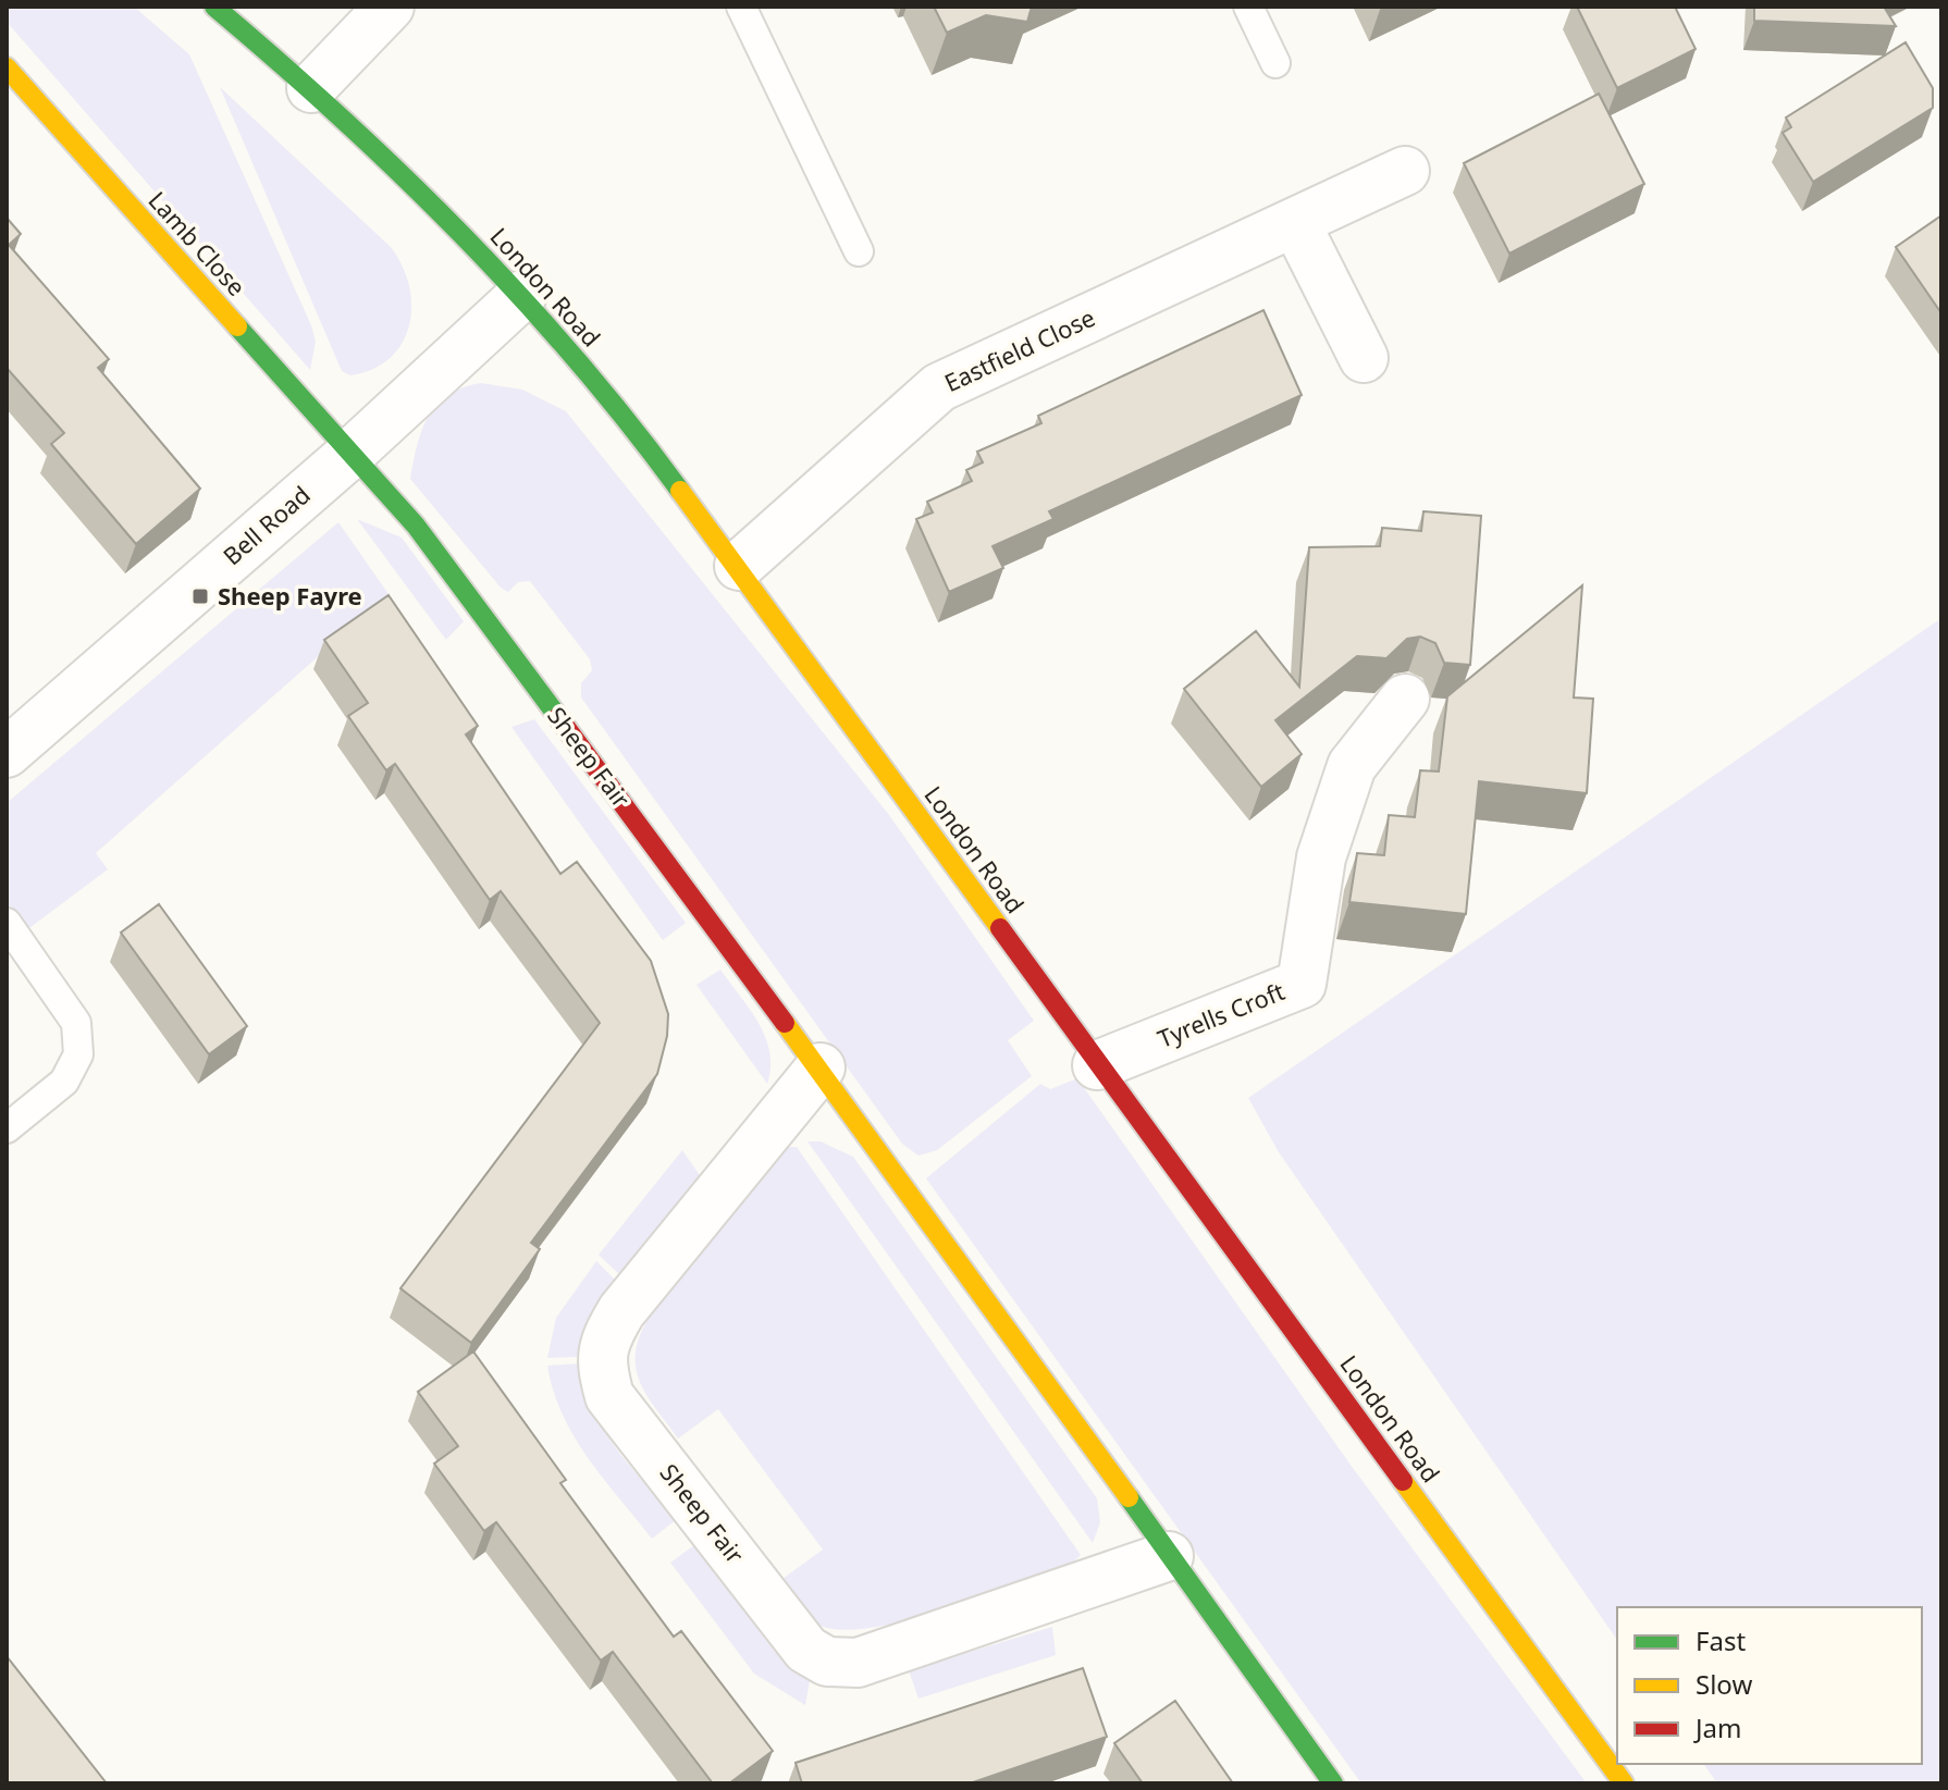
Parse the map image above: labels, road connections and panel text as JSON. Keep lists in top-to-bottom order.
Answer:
{
  "streets": {
    "street": [
      "Lamb Close",
      "London Road",
      "Eastfield Close",
      "Bell Road",
      "Sheep Fair",
      "Tyrells Croft"
    ]
  },
  "crossings": [
    ["Lamb Close", "Bell Road"],
    ["Lamb Close", "Sheep Fair"],
    ["London Road", "Eastfield Close"],
    ["London Road", "Bell Road"],
    ["London Road", "Tyrells Croft"],
    ["Bell Road", "Sheep Fair"]
  ],
  "places": {
    "transit": ["Sheep Fayre"]
  },
  "legend": ["Fast", "Slow", "Jam"]
}
